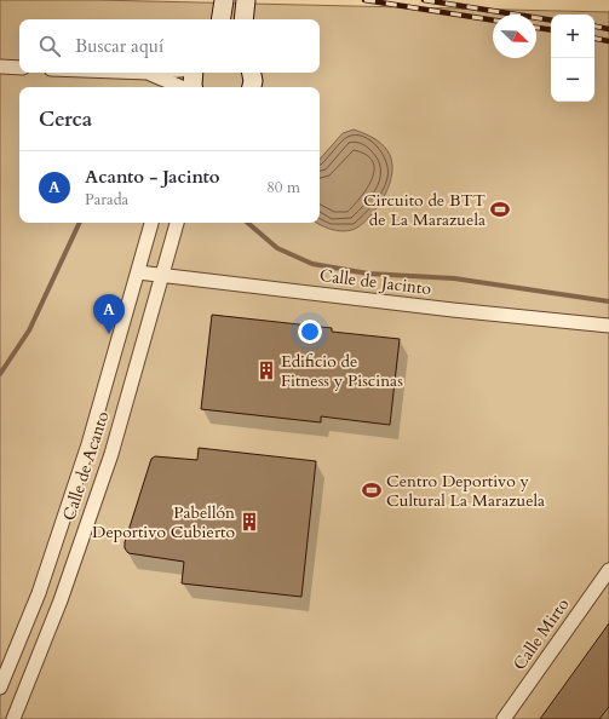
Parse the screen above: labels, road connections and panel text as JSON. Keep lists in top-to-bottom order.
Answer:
{
  "streets": {
    "street": ["Calle de Jacinto", "Calle de Acanto", "Calle Mirto"]
  },
  "crossings": [
    ["Calle de Jacinto", "Calle de Acanto"]
  ],
  "places": {
    "sports": ["Circuito de BTT de La Marazuela", "Centro Deportivo y Cultural La Marazuela"],
    "building": ["Edificio de Fitness y Piscinas", "Pabellón Deportivo Cubierto"]
  },
  "north": "bottom right",
  "page": {
    "map_buttons": ["+", "−"],
    "search": "Buscar aquí",
    "heading": "Cerca",
    "list": [
      {
        "mark": "A",
        "name": "Acanto - Jacinto",
        "note": "Parada",
        "value": "80 m"
      }
    ],
    "pins": "A"
  }
}
